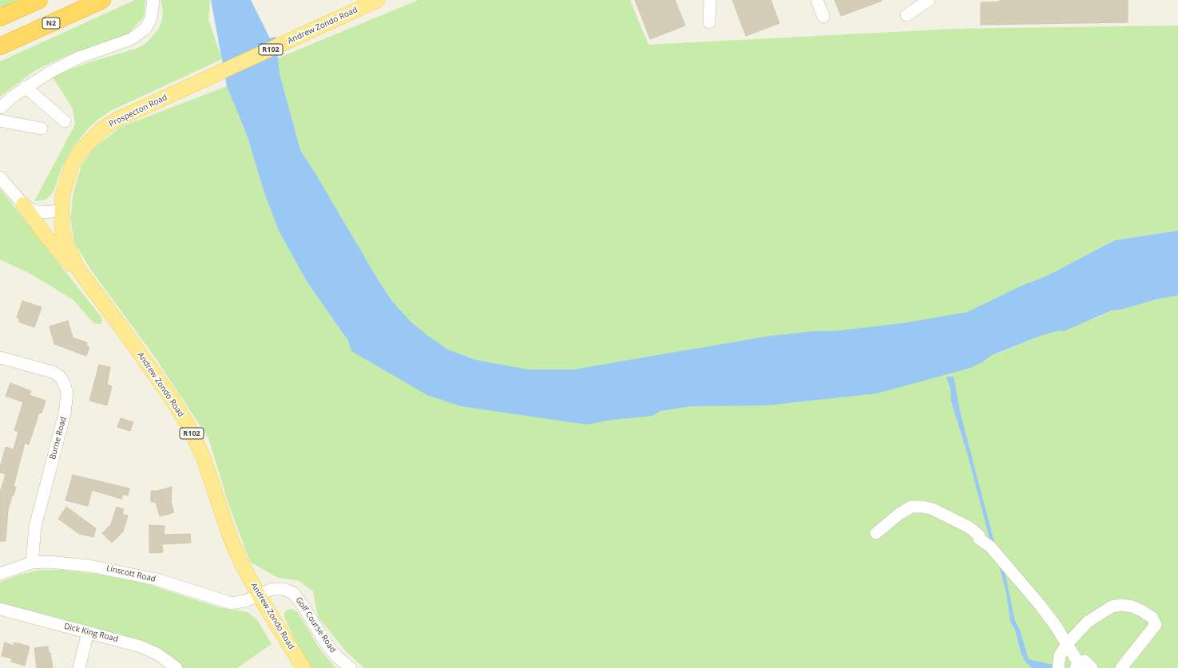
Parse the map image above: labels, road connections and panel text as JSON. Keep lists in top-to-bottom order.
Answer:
{
  "streets": {
    "highway": ["N2"],
    "main road": ["Andrew Zondo Road", "R102", "Prospecton Road"],
    "street": [
      "Burne Road",
      "Linscott Road",
      "Golf Course Road",
      "Dick King Road"
    ]
  },
  "crossings": [
    ["Andrew Zondo Road", "Prospecton Road"],
    ["Andrew Zondo Road", "Linscott Road"],
    ["Andrew Zondo Road", "Golf Course Road"],
    ["Burne Road", "Linscott Road"],
    ["Linscott Road", "Golf Course Road"]
  ]
}
